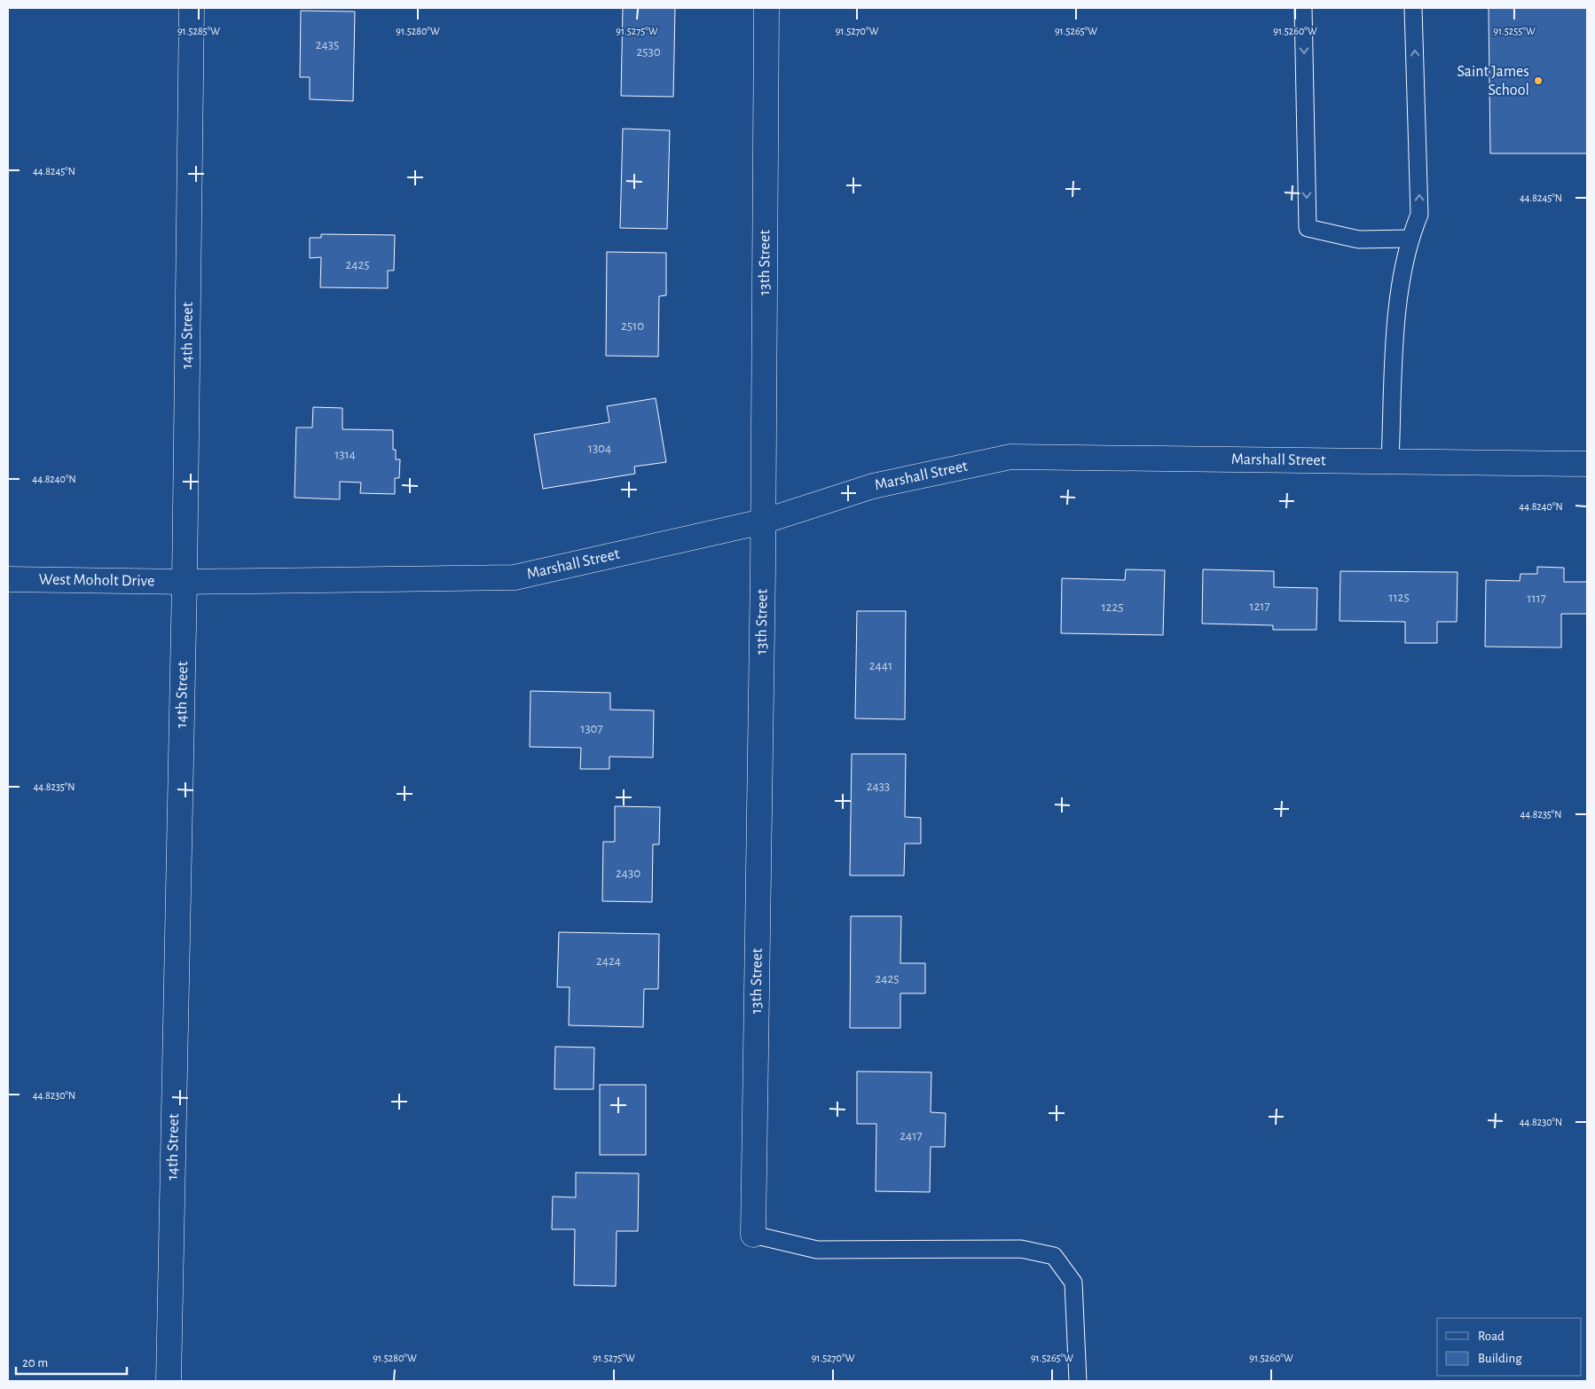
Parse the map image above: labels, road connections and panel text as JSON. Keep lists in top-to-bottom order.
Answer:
{
  "streets": {
    "street": [
      "13th Street",
      "14th Street",
      "Marshall Street",
      "West Moholt Drive"
    ]
  },
  "crossings": [
    ["13th Street", "Marshall Street"],
    ["14th Street", "Marshall Street"],
    ["14th Street", "West Moholt Drive"],
    ["Marshall Street", "West Moholt Drive"]
  ],
  "places": ["Saint James School"],
  "house_numbers": [
    "2435",
    "2530",
    "2425",
    "2510",
    "1304",
    "1314",
    "1125",
    "1117",
    "1217",
    "1225",
    "2441",
    "1307",
    "2433",
    "2430",
    "2424",
    "2425",
    "2417"
  ],
  "legend": ["Road", "Building"],
  "scale_bar": "20 m",
  "coordinates": [
    "91.5285°W",
    "91.5280°W",
    "91.5275°W",
    "91.5270°W",
    "91.5265°W",
    "91.5260°W",
    "91.5255°W",
    "44.8245°N",
    "44.8240°N",
    "44.8235°N",
    "44.8230°N"
  ]
}
